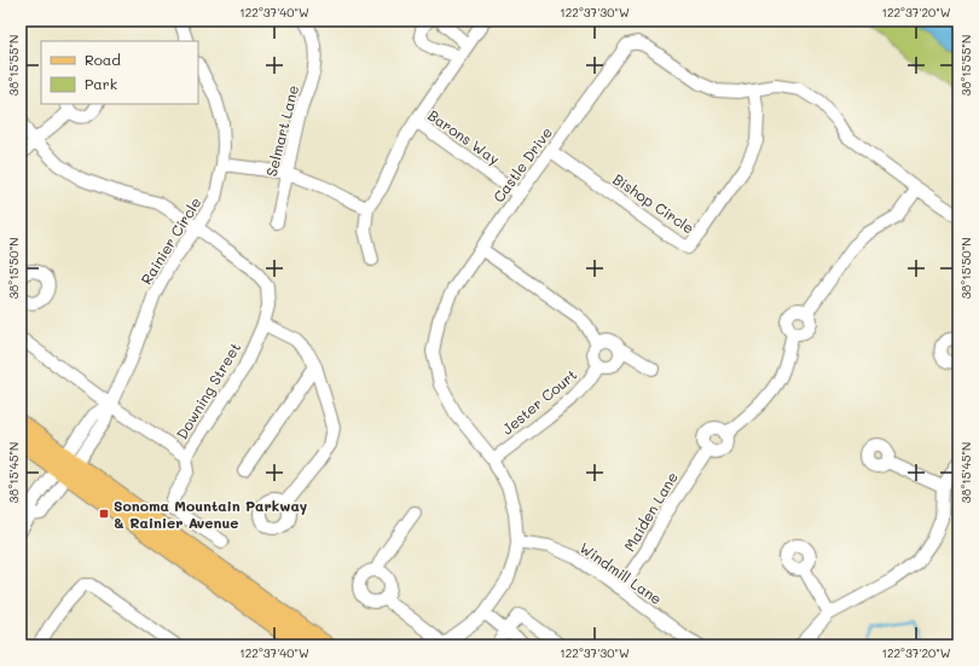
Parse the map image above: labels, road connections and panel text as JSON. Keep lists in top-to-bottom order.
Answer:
{
  "streets": {
    "street": [
      "Selmart Lane",
      "Barons Way",
      "Castle Drive",
      "Bishop Circle",
      "Rainier Circle",
      "Downing Street",
      "Jester Court",
      "Maiden Lane",
      "Windmill Lane"
    ]
  },
  "crossings": [
    ["Barons Way", "Castle Drive"],
    ["Castle Drive", "Bishop Circle"],
    ["Castle Drive", "Jester Court"],
    ["Castle Drive", "Windmill Lane"],
    ["Rainier Circle", "Downing Street"],
    ["Maiden Lane", "Windmill Lane"]
  ],
  "places": {
    "transit": ["Sonoma Mountain Parkway & Rainier Avenue"]
  },
  "legend": ["Road", "Park"],
  "coordinates": [
    "122°37'40\"W",
    "122°37'30\"W",
    "122°37'20\"W",
    "38°15'55\"N",
    "38°15'50\"N",
    "38°15'45\"N"
  ]
}
